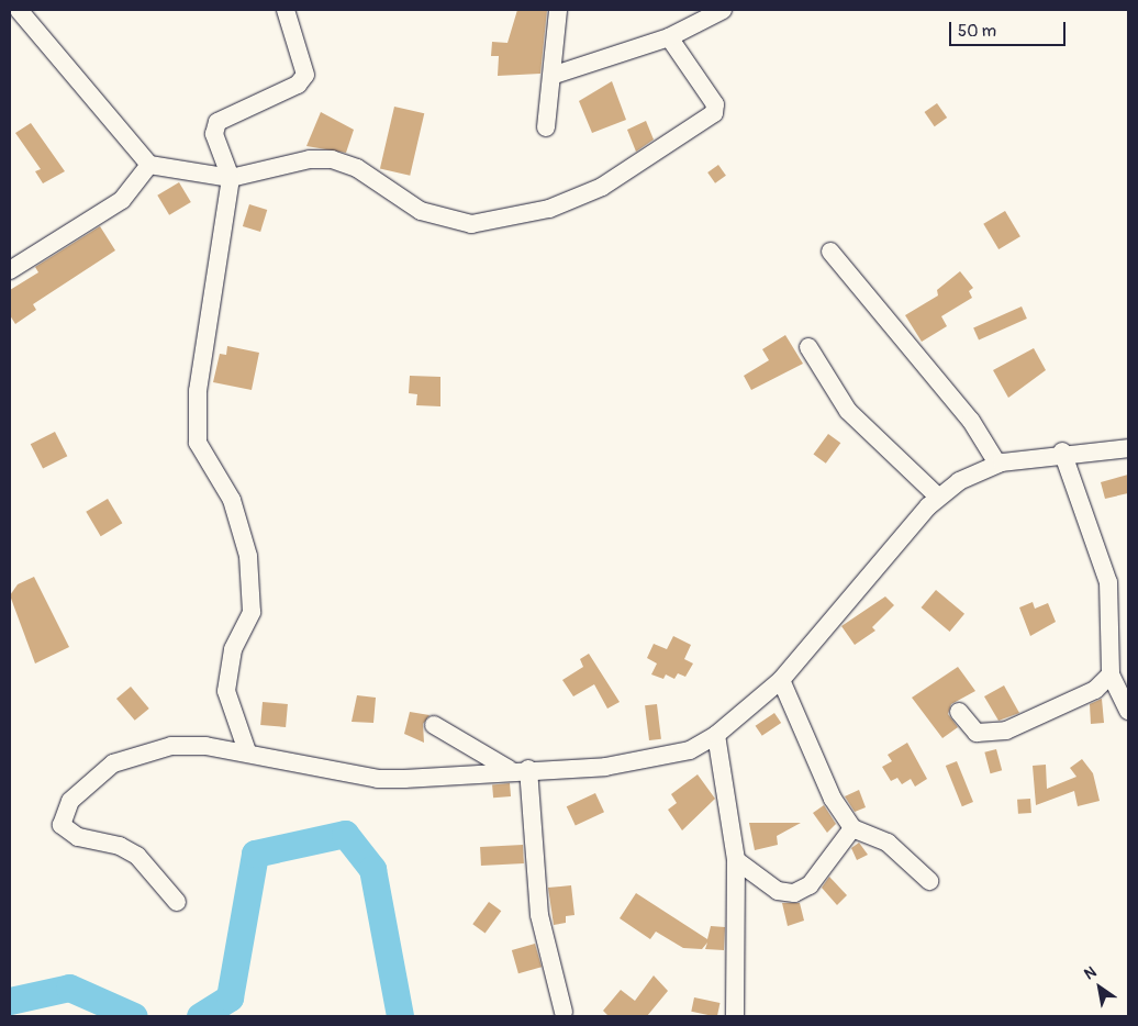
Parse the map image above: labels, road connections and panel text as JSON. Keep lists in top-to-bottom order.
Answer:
{
  "scale_bar": "50 m",
  "north": "top left"
}
